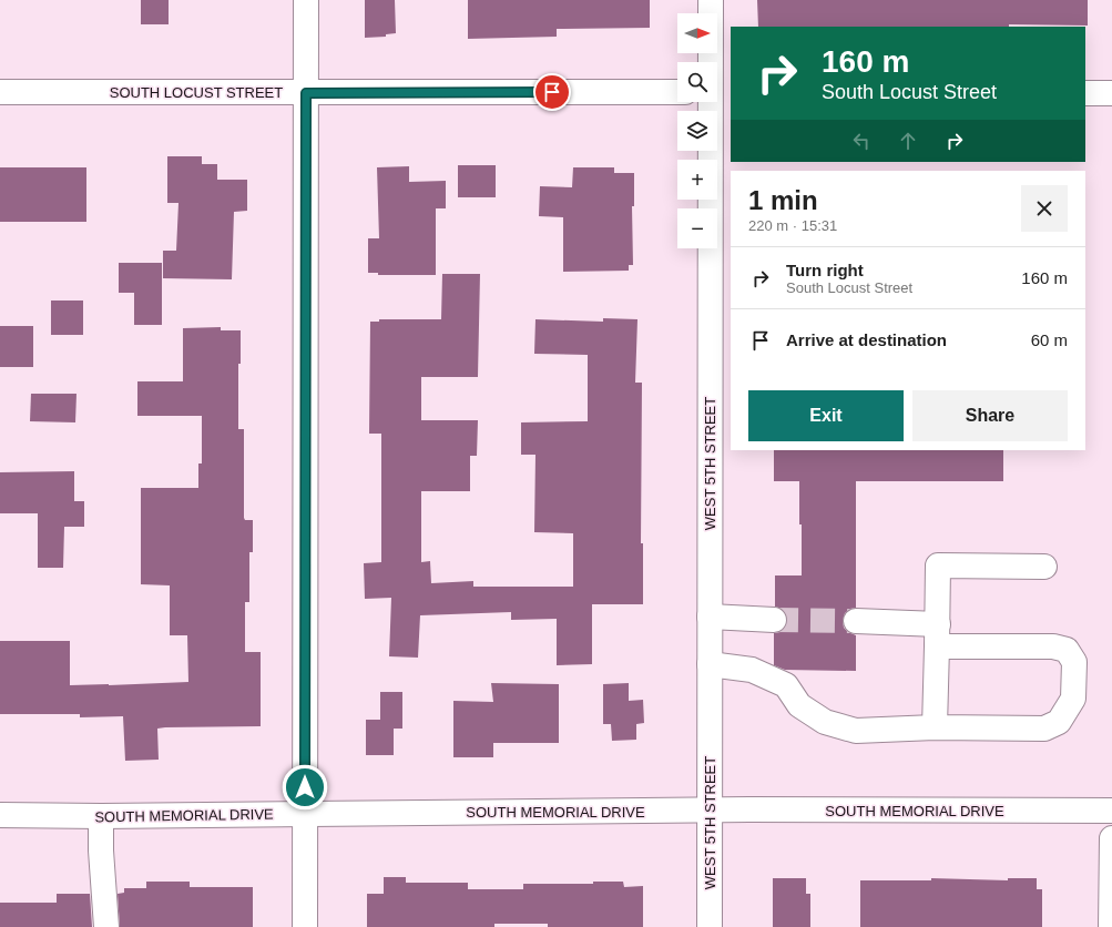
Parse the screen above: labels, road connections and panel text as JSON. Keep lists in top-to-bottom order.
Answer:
{
  "streets": {
    "street": ["SOUTH LOCUST STREET", "WEST 5TH STREET", "SOUTH MEMORIAL DRIVE"]
  },
  "crossings": [
    ["WEST 5TH STREET", "SOUTH MEMORIAL DRIVE"]
  ],
  "north": "right",
  "page": {
    "map_buttons": ["+", "−"],
    "turn": ["160 m", "South Locust Street"],
    "heading": ["1 min", "220 m · 15:31"],
    "list": [
      {
        "name": "Turn right",
        "note": "South Locust Street",
        "value": "160 m"
      },
      {
        "name": "Arrive at destination",
        "value": "60 m"
      }
    ],
    "buttons": ["Exit", "Share"]
  }
}
